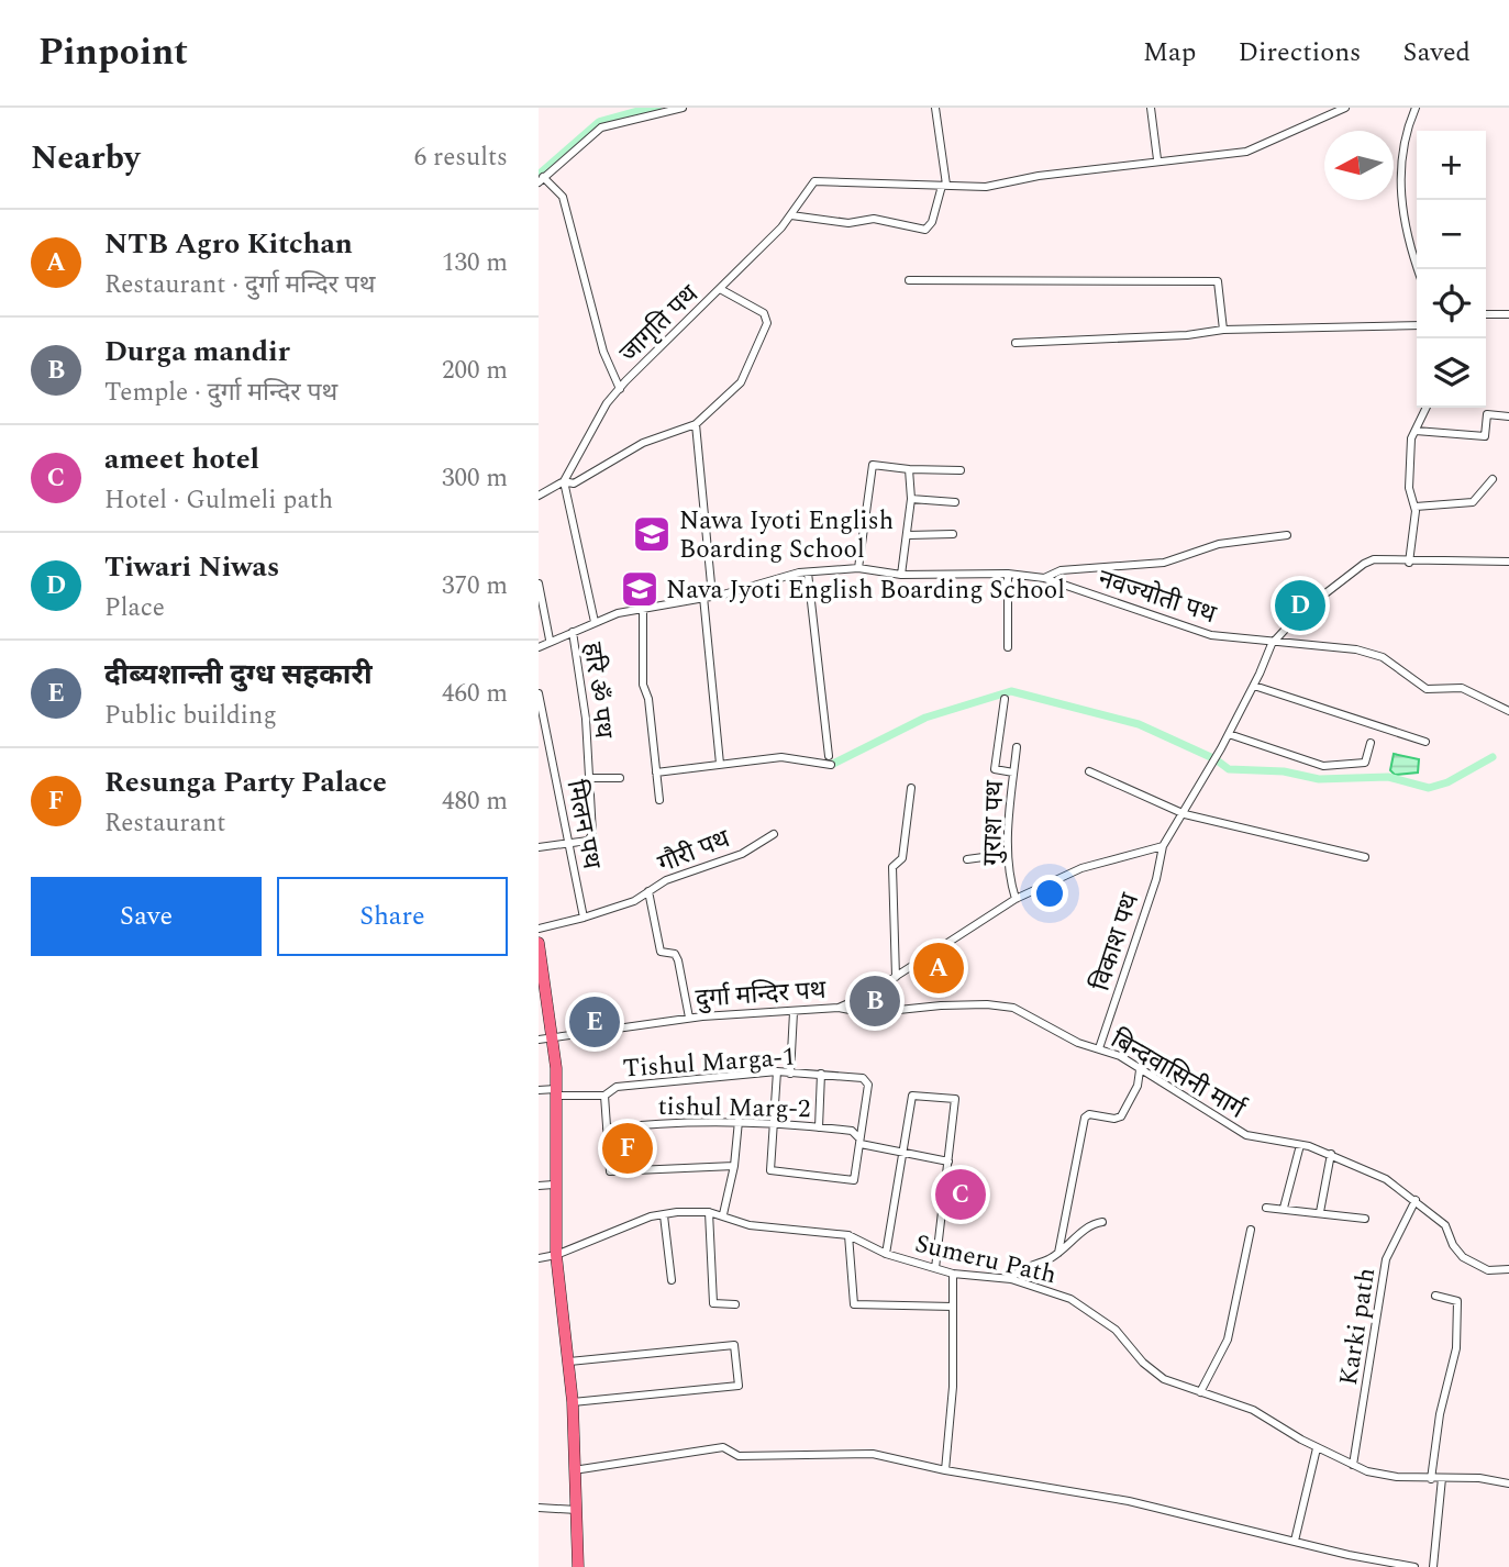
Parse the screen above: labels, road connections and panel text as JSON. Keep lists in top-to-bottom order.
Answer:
{
  "streets": {
    "street": [
      "जागृति पथ",
      "नवज्योती पथ",
      "हरि ॐ पथ",
      "गुराश पथ",
      "मिलन पथ",
      "गौरी पथ",
      "विकाश पथ",
      "दुर्गा मन्दिर पथ",
      "Tishul Marga-1",
      "बिन्दवासिनी मार्ग",
      "tishul Marg-2",
      "Sumeru Path",
      "Karki path"
    ]
  },
  "crossings": [
    ["नवज्योती पथ", "हरि ॐ पथ"],
    ["हरि ॐ पथ", "मिलन पथ"],
    ["गुराश पथ", "दुर्गा मन्दिर पथ"],
    ["मिलन पथ", "गौरी पथ"],
    ["विकाश पथ", "दुर्गा मन्दिर पथ"],
    ["विकाश पथ", "बिन्दवासिनी मार्ग"],
    ["दुर्गा मन्दिर पथ", "बिन्दवासिनी मार्ग"],
    ["Tishul Marga-1", "tishul Marg-2"],
    ["बिन्दवासिनी मार्ग", "Karki path"],
    ["Sumeru Path", "Karki path"]
  ],
  "places": {
    "school or university": ["Nawa Iyoti English Boarding School", "Nava Jyoti English Boarding School"]
  },
  "north": "left",
  "page": {
    "header": "Pinpoint",
    "nav": ["Map", "Directions", "Saved"],
    "heading": ["Nearby", "6 results"],
    "map_buttons": ["+", "−"],
    "list": [
      {
        "mark": "A",
        "name": "NTB Agro Kitchan",
        "note": "Restaurant · दुर्गा मन्दिर पथ",
        "value": "130 m"
      },
      {
        "mark": "B",
        "name": "Durga mandir",
        "note": "Temple · दुर्गा मन्दिर पथ",
        "value": "200 m"
      },
      {
        "mark": "C",
        "name": "ameet hotel",
        "note": "Hotel · Gulmeli path",
        "value": "300 m"
      },
      {
        "mark": "D",
        "name": "Tiwari Niwas",
        "note": "Place",
        "value": "370 m"
      },
      {
        "mark": "E",
        "name": "दीब्यशान्ती दुग्ध सहकारी",
        "note": "Public building",
        "value": "460 m"
      },
      {
        "mark": "F",
        "name": "Resunga Party Palace",
        "note": "Restaurant",
        "value": "480 m"
      }
    ],
    "pins": [
      "D",
      "A",
      "B",
      "E",
      "F",
      "C"
    ],
    "buttons": ["Save", "Share"]
  }
}
